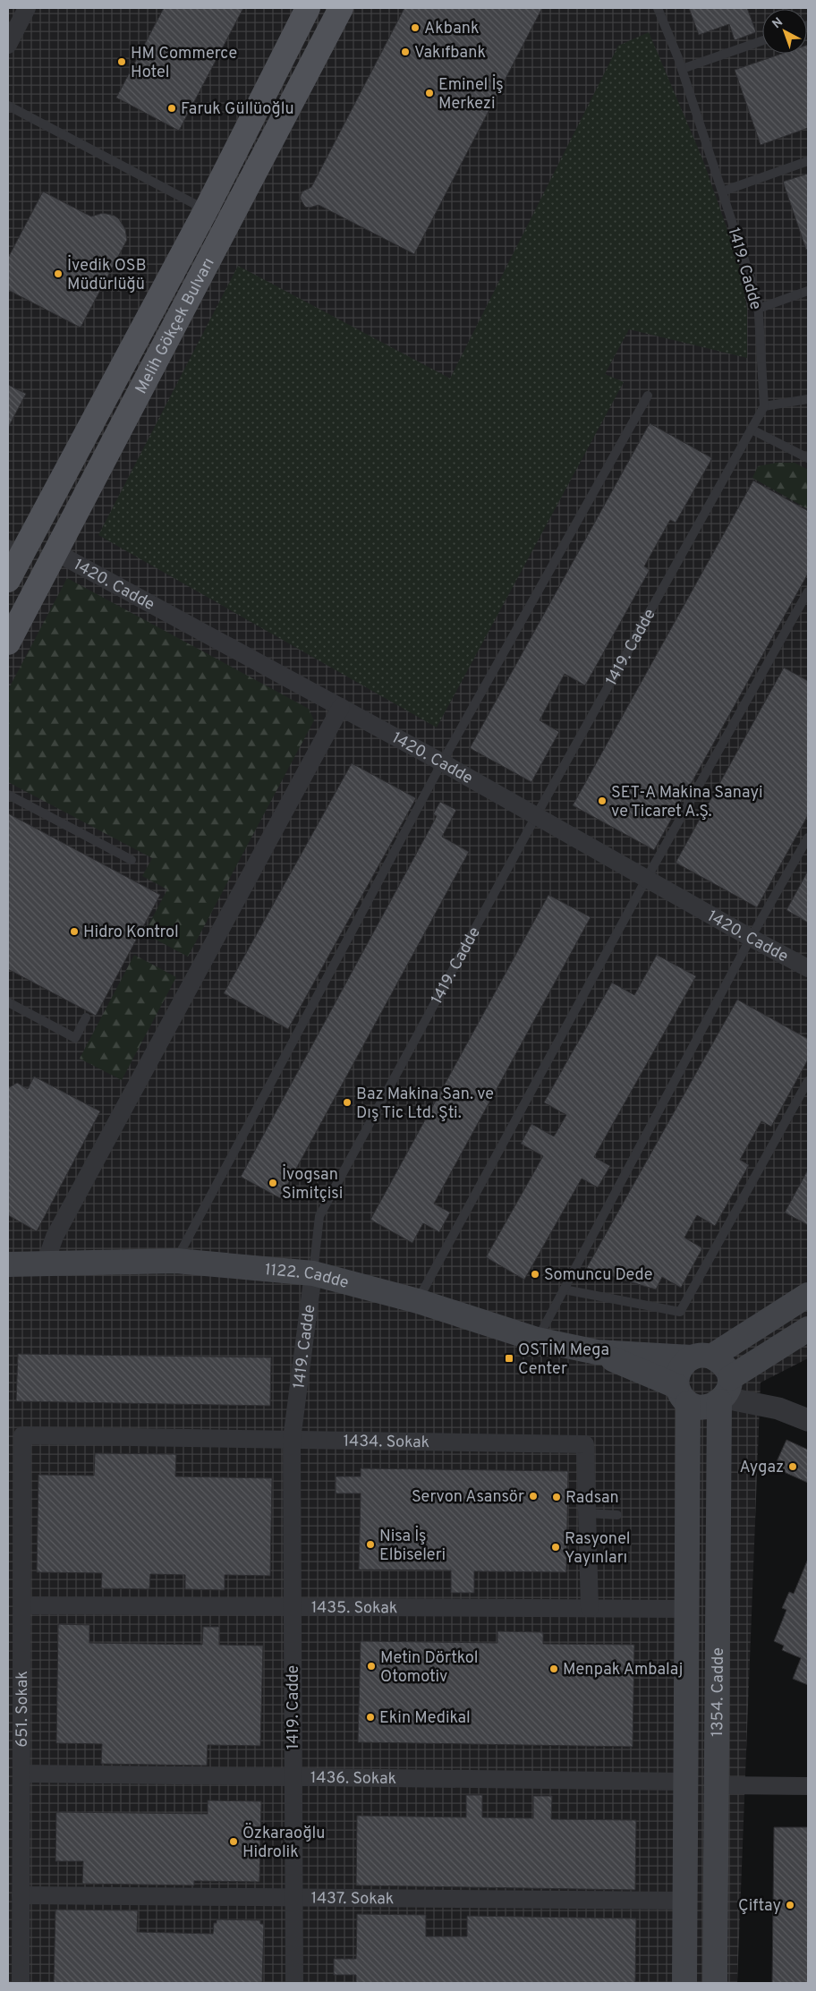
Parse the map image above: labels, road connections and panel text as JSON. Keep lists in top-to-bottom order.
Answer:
{
  "streets": {
    "main road": ["Melih Gökçek Bulvarı", "1122. Cadde", "1354. Cadde"],
    "street": [
      "1419. Cadde",
      "1420. Cadde",
      "1434. Sokak",
      "1435. Sokak",
      "651. Sokak",
      "1436. Sokak",
      "1437. Sokak"
    ]
  },
  "crossings": [
    ["1419. Cadde", "1420. Cadde"],
    ["1419. Cadde", "1122. Cadde"],
    ["1419. Cadde", "1434. Sokak"],
    ["1419. Cadde", "1435. Sokak"],
    ["1419. Cadde", "1436. Sokak"],
    ["1419. Cadde", "1437. Sokak"],
    ["Melih Gökçek Bulvarı", "1420. Cadde"],
    ["1434. Sokak", "1435. Sokak"],
    ["1434. Sokak", "651. Sokak"],
    ["1435. Sokak", "1354. Cadde"],
    ["1435. Sokak", "651. Sokak"],
    ["1354. Cadde", "1436. Sokak"],
    ["1354. Cadde", "1437. Sokak"],
    ["651. Sokak", "1436. Sokak"],
    ["651. Sokak", "1437. Sokak"]
  ],
  "places": {
    "other": [
      "Akbank",
      "Vakıfbank",
      "HM Commerce Hotel",
      "Eminel İş Merkezi",
      "Faruk Güllüoğlu",
      "İvedik OSB Müdürlüğü",
      "SET-A Makina Sanayi ve Ticaret A.Ş.",
      "Hidro Kontrol",
      "Baz Makina San. ve Dış Tic Ltd. Şti.",
      "İvogsan Simitçisi",
      "Somuncu Dede",
      "Aygaz",
      "Servon Asansör",
      "Radsan",
      "Nisa İş Elbiseleri",
      "Rasyonel Yayınları",
      "Metin Dörtkol Otomotiv",
      "Menpak Ambalaj",
      "Ekin Medikal",
      "Özkaraoğlu Hidrolik",
      "Çiftay"
    ],
    "transit": ["OSTİM Mega Center"]
  },
  "north": "top left"
}
